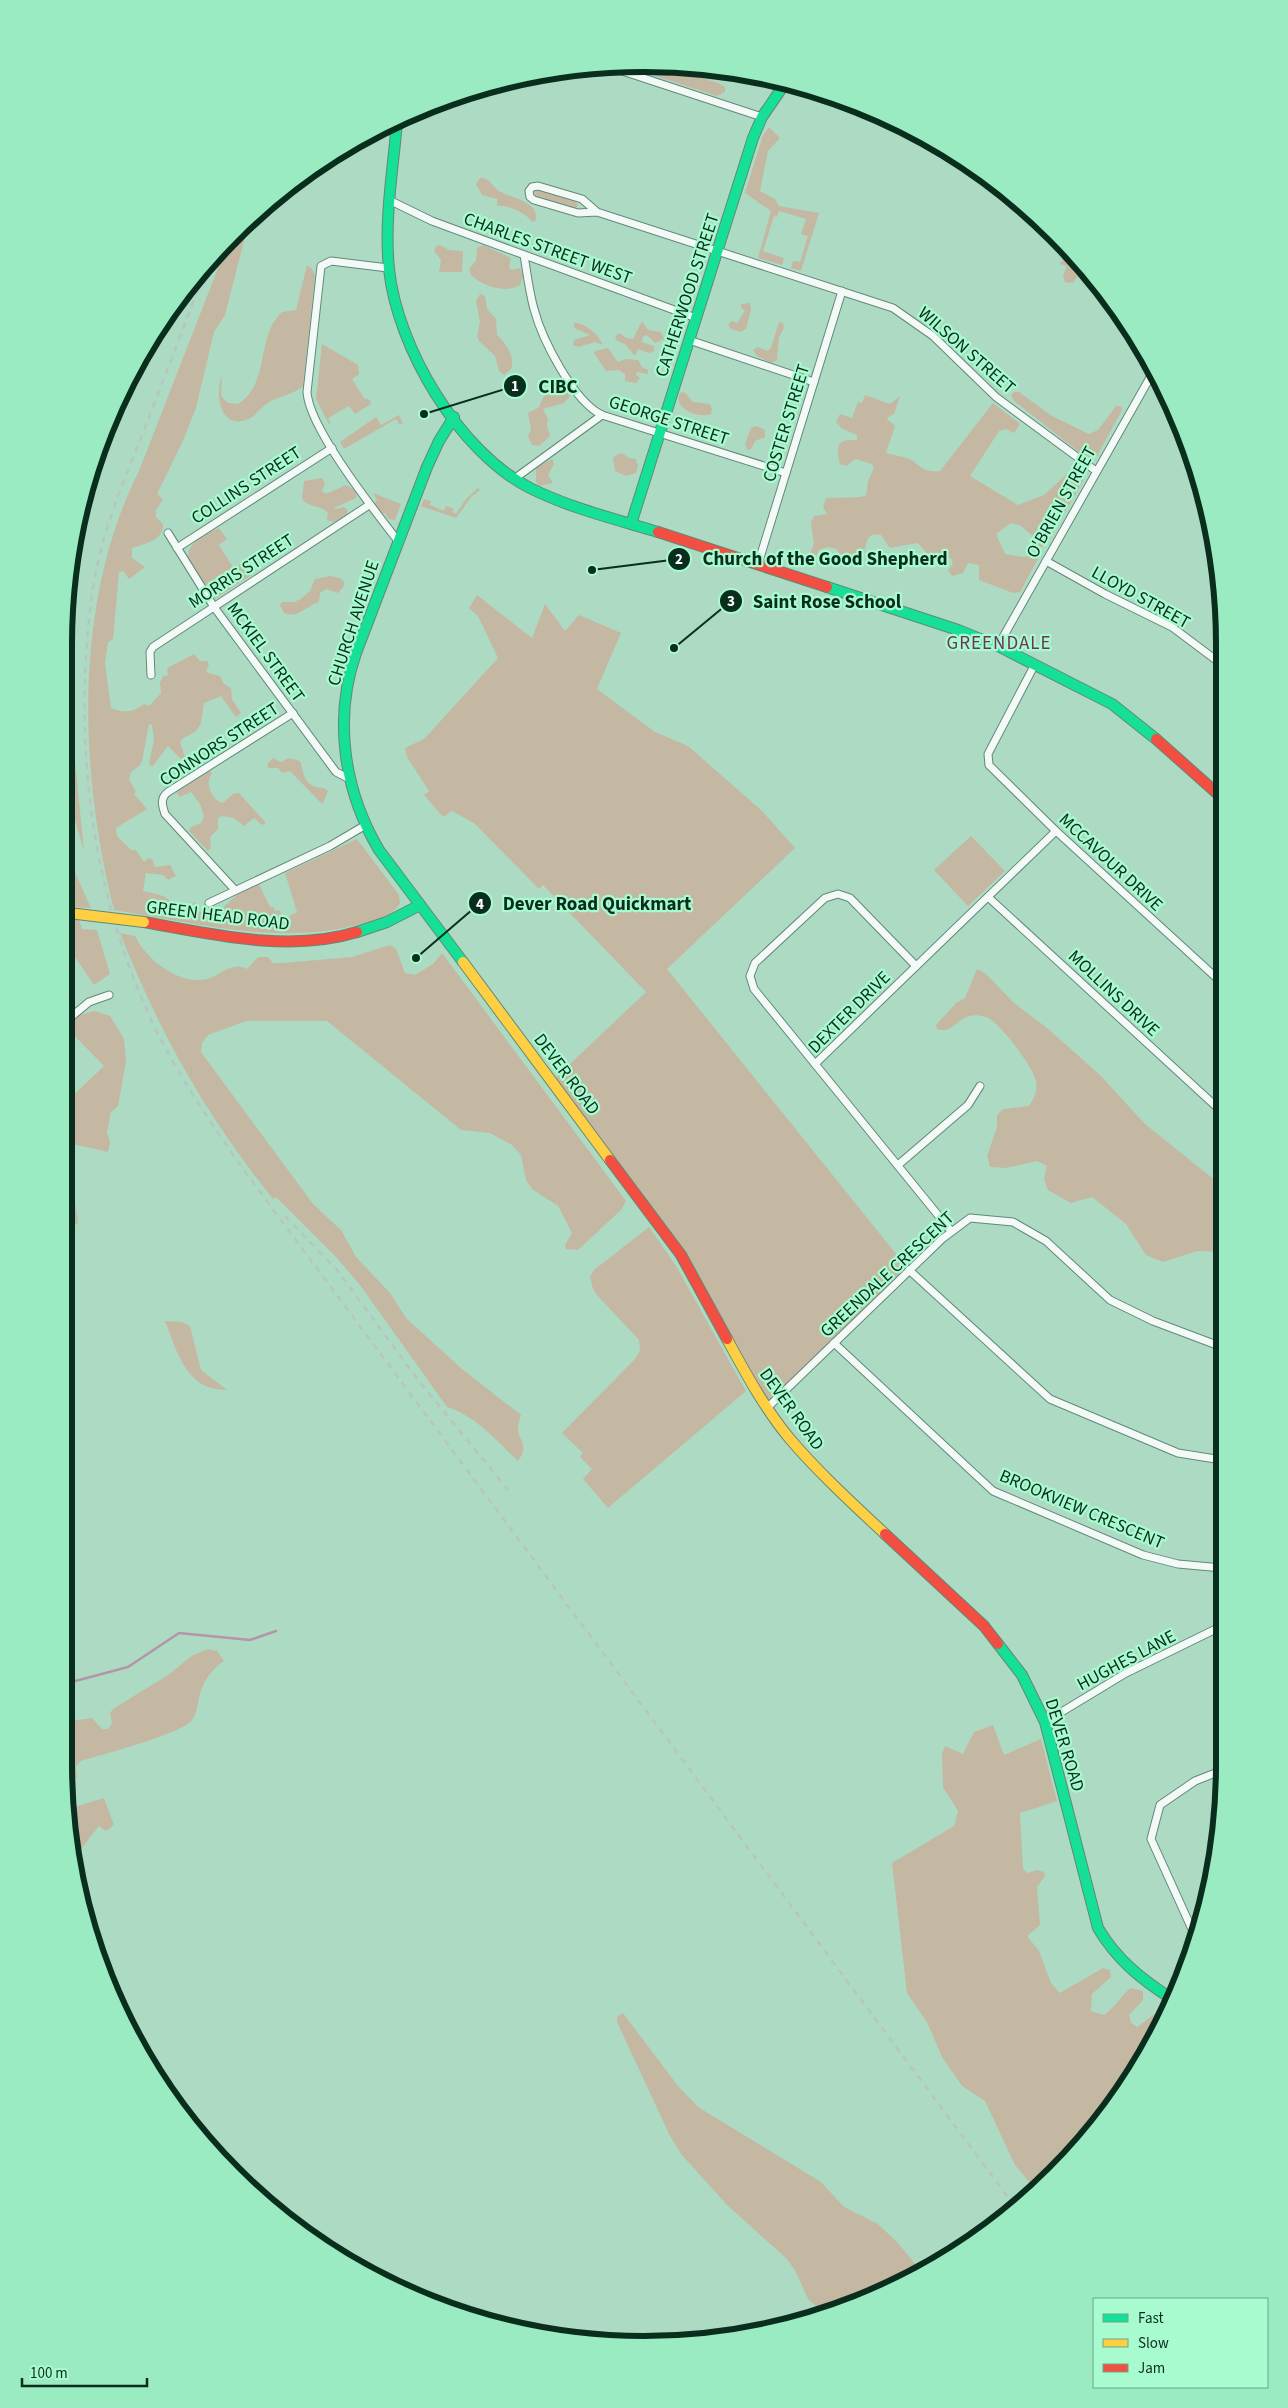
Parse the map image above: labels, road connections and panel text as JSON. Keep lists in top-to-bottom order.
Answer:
{
  "streets": {
    "main road": [
      "CATHERWOOD STREET",
      "CHURCH AVENUE",
      "GREEN HEAD ROAD",
      "DEVER ROAD"
    ],
    "street": [
      "CHARLES STREET WEST",
      "WILSON STREET",
      "GEORGE STREET",
      "COSTER STREET",
      "COLLINS STREET",
      "O'BRIEN STREET",
      "MORRIS STREET",
      "LLOYD STREET",
      "MCKIEL STREET",
      "CONNORS STREET",
      "MCCAVOUR DRIVE",
      "MOLLINS DRIVE",
      "DEXTER DRIVE",
      "GREENDALE CRESCENT",
      "BROOKVIEW CRESCENT",
      "HUGHES LANE"
    ]
  },
  "crossings": [
    ["CHARLES STREET WEST", "CATHERWOOD STREET"],
    ["CHARLES STREET WEST", "GEORGE STREET"],
    ["CATHERWOOD STREET", "WILSON STREET"],
    ["CATHERWOOD STREET", "GEORGE STREET"],
    ["WILSON STREET", "COSTER STREET"],
    ["WILSON STREET", "O'BRIEN STREET"],
    ["GEORGE STREET", "COSTER STREET"],
    ["COLLINS STREET", "MCKIEL STREET"],
    ["O'BRIEN STREET", "LLOYD STREET"],
    ["MORRIS STREET", "MCKIEL STREET"],
    ["CHURCH AVENUE", "MCKIEL STREET"],
    ["CHURCH AVENUE", "DEVER ROAD"],
    ["MCKIEL STREET", "CONNORS STREET"],
    ["MCCAVOUR DRIVE", "DEXTER DRIVE"],
    ["GREEN HEAD ROAD", "DEVER ROAD"],
    ["MOLLINS DRIVE", "DEXTER DRIVE"],
    ["DEXTER DRIVE", "GREENDALE CRESCENT"],
    ["DEVER ROAD", "GREENDALE CRESCENT"],
    ["DEVER ROAD", "HUGHES LANE"],
    ["GREENDALE CRESCENT", "BROOKVIEW CRESCENT"]
  ],
  "districts": ["GREENDALE"],
  "places": [
    "CIBC",
    "Church of the Good Shepherd",
    "Saint Rose School",
    "Dever Road Quickmart"
  ],
  "legend": ["Fast", "Slow", "Jam"],
  "scale_bar": "100 m"
}
